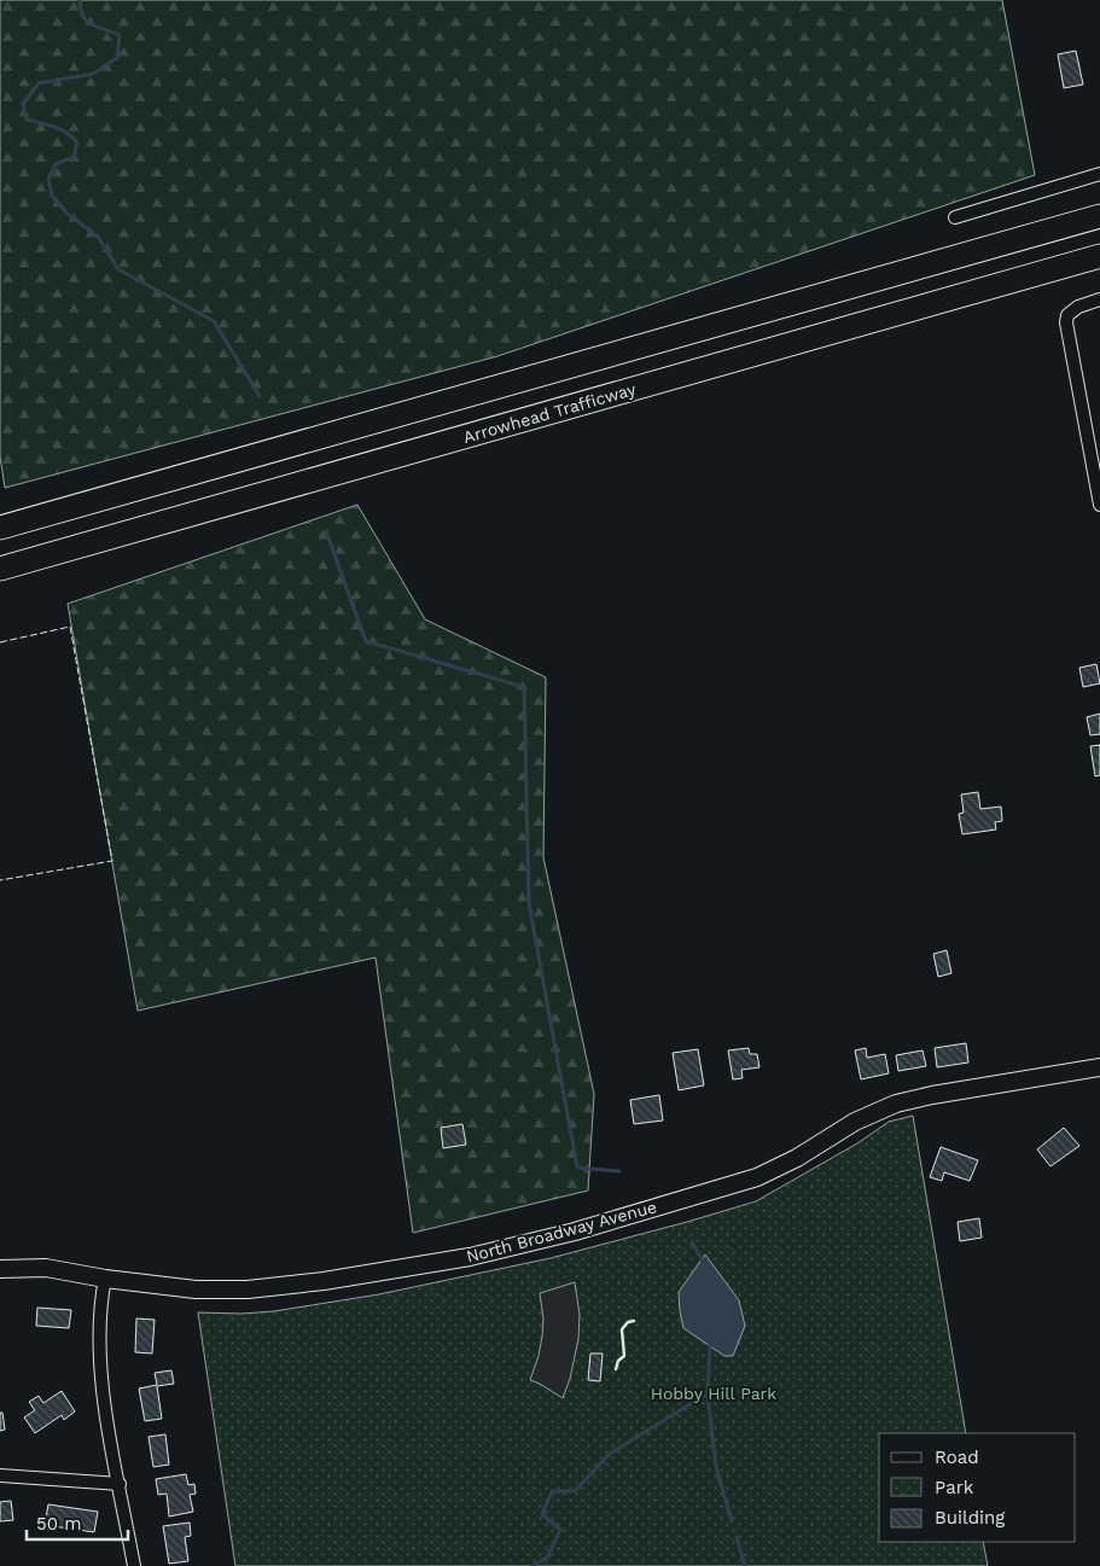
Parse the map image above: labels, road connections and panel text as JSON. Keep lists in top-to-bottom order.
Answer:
{
  "streets": {
    "highway": ["Arrowhead Trafficway"],
    "street": ["North Broadway Avenue"]
  },
  "parks": ["Hobby Hill Park"],
  "legend": ["Road", "Park", "Building"],
  "scale_bar": "50 m"
}
